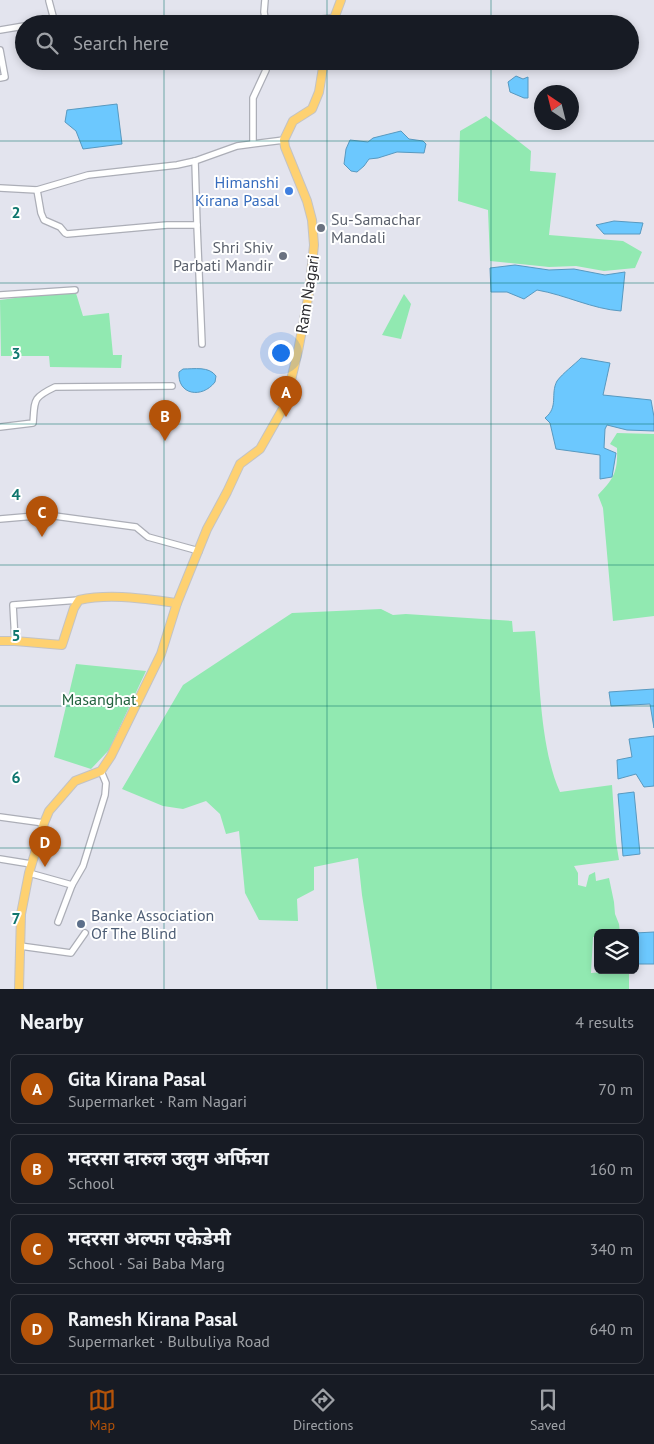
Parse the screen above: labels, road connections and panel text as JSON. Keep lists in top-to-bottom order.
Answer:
{
  "streets": {
    "main road": ["Ram Nagari"]
  },
  "parks": ["Masanghat"],
  "places": [
    "Himanshi Kirana Pasal",
    "Su-Samachar Mandali",
    "Shri Shiv Parbati Mandir",
    "Banke Association Of The Blind"
  ],
  "north": "top left",
  "page": {
    "search": "Search here",
    "pins": [
      "A",
      "B",
      "C",
      "D"
    ],
    "heading": ["Nearby", "4 results"],
    "list": [
      {
        "mark": "A",
        "name": "Gita Kirana Pasal",
        "note": "Supermarket · Ram Nagari",
        "value": "70 m"
      },
      {
        "mark": "B",
        "name": "मदरसा दारुल उलुम अर्फिया",
        "note": "School",
        "value": "160 m"
      },
      {
        "mark": "C",
        "name": "मदरसा अल्फा एकेडेमी",
        "note": "School · Sai Baba Marg",
        "value": "340 m"
      },
      {
        "mark": "D",
        "name": "Ramesh Kirana Pasal",
        "note": "Supermarket · Bulbuliya Road",
        "value": "640 m"
      }
    ],
    "nav": ["Map", "Directions", "Saved"]
  },
  "grid": {
    "rows": [
      "2",
      "3",
      "4",
      "5",
      "6",
      "7"
    ]
  }
}
